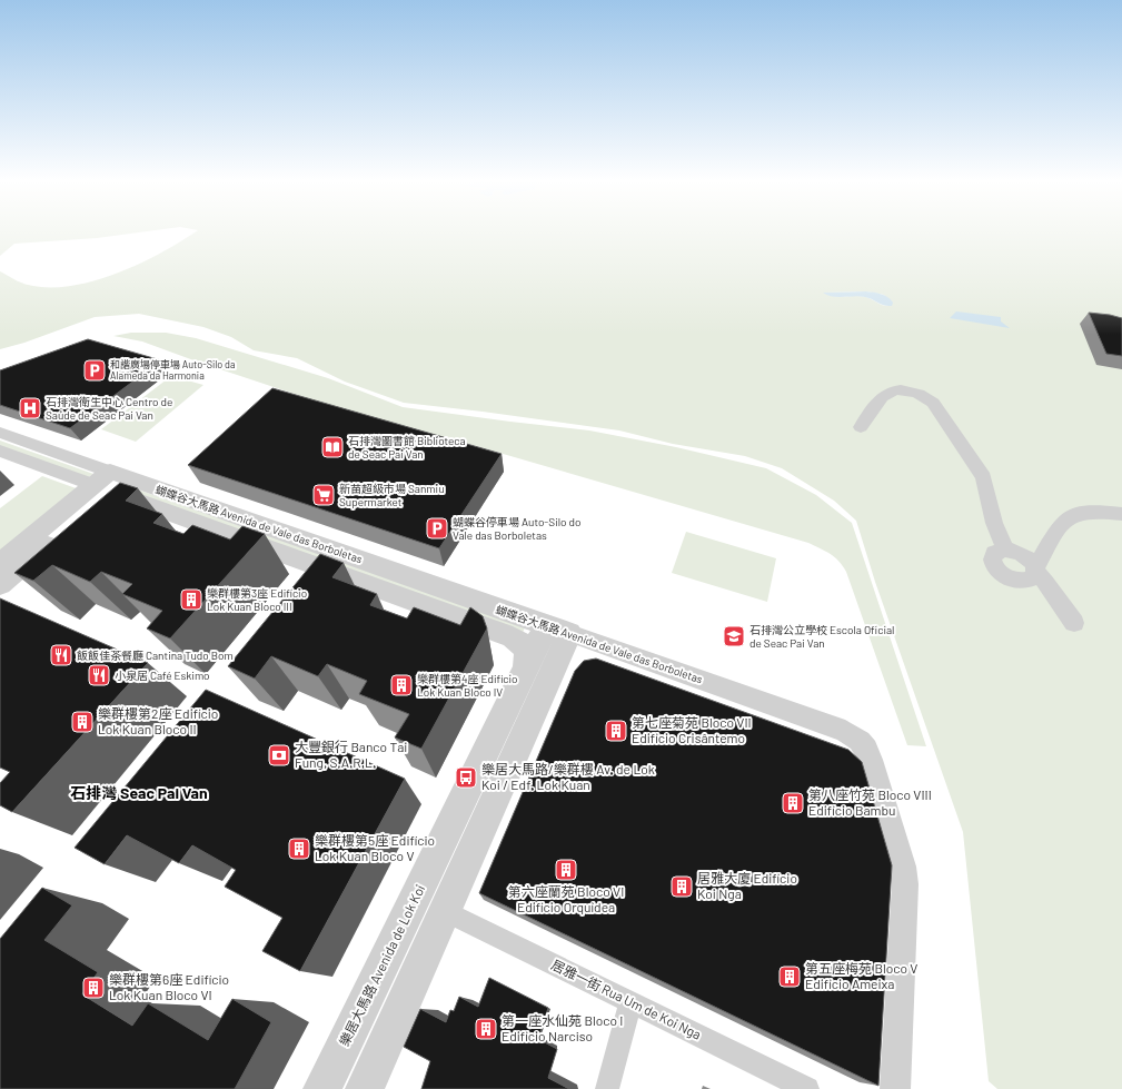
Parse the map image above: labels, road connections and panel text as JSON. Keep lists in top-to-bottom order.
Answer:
{
  "streets": {
    "street": ["蝴蝶谷大馬路 Avenida de Vale das Borboletas", "樂居大馬路 Avenida de Lok Koi", "居雅一街 Rua Um de Koi Nga"]
  },
  "crossings": [
    ["蝴蝶谷大馬路 Avenida de Vale das Borboletas", "樂居大馬路 Avenida de Lok Koi"]
  ],
  "districts": ["石排灣 Seac Pai Van"],
  "places": {
    "parking": ["和諧廣場停車場 Auto-Silo da Alameda da Harmonia", "蝴蝶谷停車場 Auto-Silo do Vale das Borboletas"],
    "hospital": ["石排灣衛生中心 Centro de Saúde de Seac Pai Van"],
    "library": ["石排灣圖書館 Biblioteca de Seac Pai Van"],
    "supermarket": ["新苗超級市場 Sanmiu Supermarket"],
    "building": [
      "樂群樓第3座 Edifício Lok Kuan Bloco III",
      "樂群樓第4座 Edifício Lok Kuan Bloco IV",
      "樂群樓第2座 Edifício Lok Kuan Bloco II",
      "第七座菊苑 Bloco VII Edifício Crisântemo",
      "第八座竹苑 Bloco VIII Edifício Bambu",
      "樂群樓第5座 Edifício Lok Kuan Bloco V",
      "第六座蘭苑 Bloco VI Edifício Orquídea",
      "居雅大廈 Edifício Koi Nga",
      "第五座梅苑 Bloco V Edifício Ameixa",
      "樂群樓第6座 Edifício Lok Kuan Bloco VI",
      "第一座水仙苑 Bloco I Edifício Narciso"
    ],
    "school or university": ["石排灣公立學校 Escola Oficial de Seac Pai Van"],
    "restaurant": ["飯飯佳茶餐廳 Cantina Tudo Bom", "小泉居 Café Eskimo"],
    "bank": ["大豐銀行 Banco Tai Fung, S.A.R.L."],
    "bus stop": ["樂居大馬路/樂群樓 Av. de Lok Koi / Edf. Lok Kuan"]
  }
}
